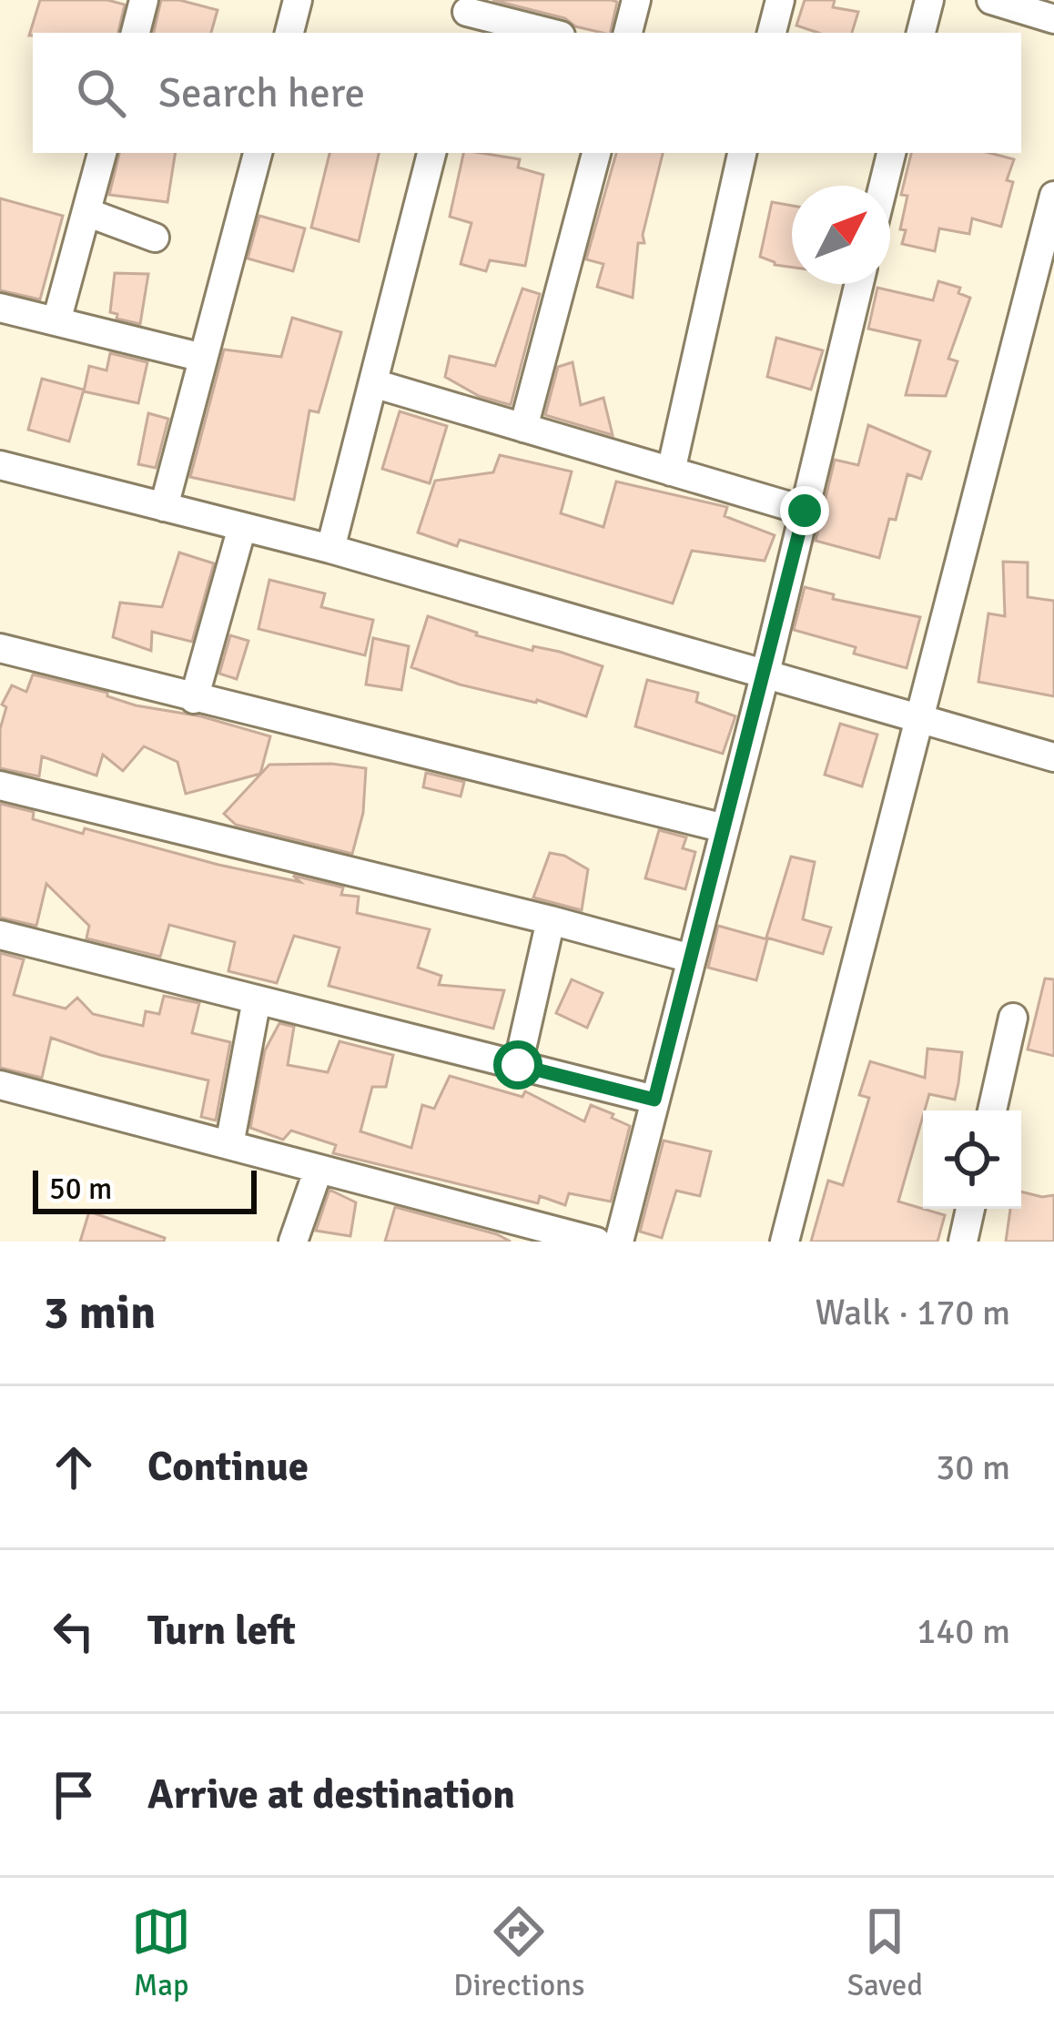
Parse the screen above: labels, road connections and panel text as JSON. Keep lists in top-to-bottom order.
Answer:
{
  "scale_bar": "50 m",
  "north": "top right",
  "page": {
    "search": "Search here",
    "scale": "50 m",
    "heading": ["3 min", "Walk · 170 m"],
    "list": [
      ["Continue", "30 m"],
      ["Turn left", "140 m"],
      "Arrive at destination"
    ],
    "nav": ["Map", "Directions", "Saved"]
  }
}
